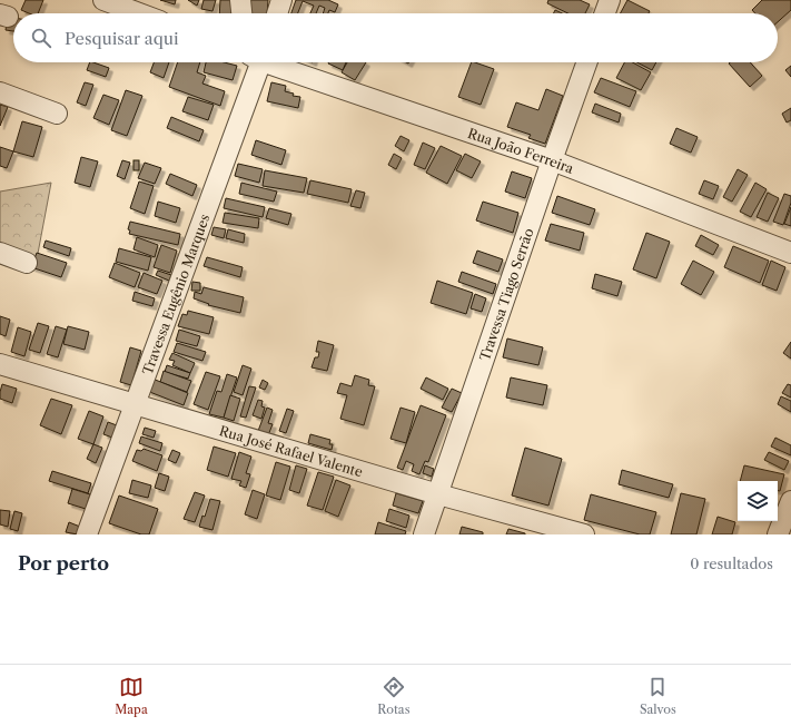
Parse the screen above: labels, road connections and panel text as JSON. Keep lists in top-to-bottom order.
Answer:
{
  "streets": {
    "street": [
      "Rua João Ferreira",
      "Travessa Tiago Serrão",
      "Travessa Eugênio Marques",
      "Rua José Rafael Valente"
    ]
  },
  "crossings": [
    ["Rua João Ferreira", "Travessa Tiago Serrão"],
    ["Travessa Tiago Serrão", "Rua José Rafael Valente"],
    ["Travessa Eugênio Marques", "Rua José Rafael Valente"]
  ],
  "page": {
    "search": "Pesquisar aqui",
    "heading": ["Por perto", "0 resultados"],
    "nav": ["Mapa", "Rotas", "Salvos"]
  }
}
